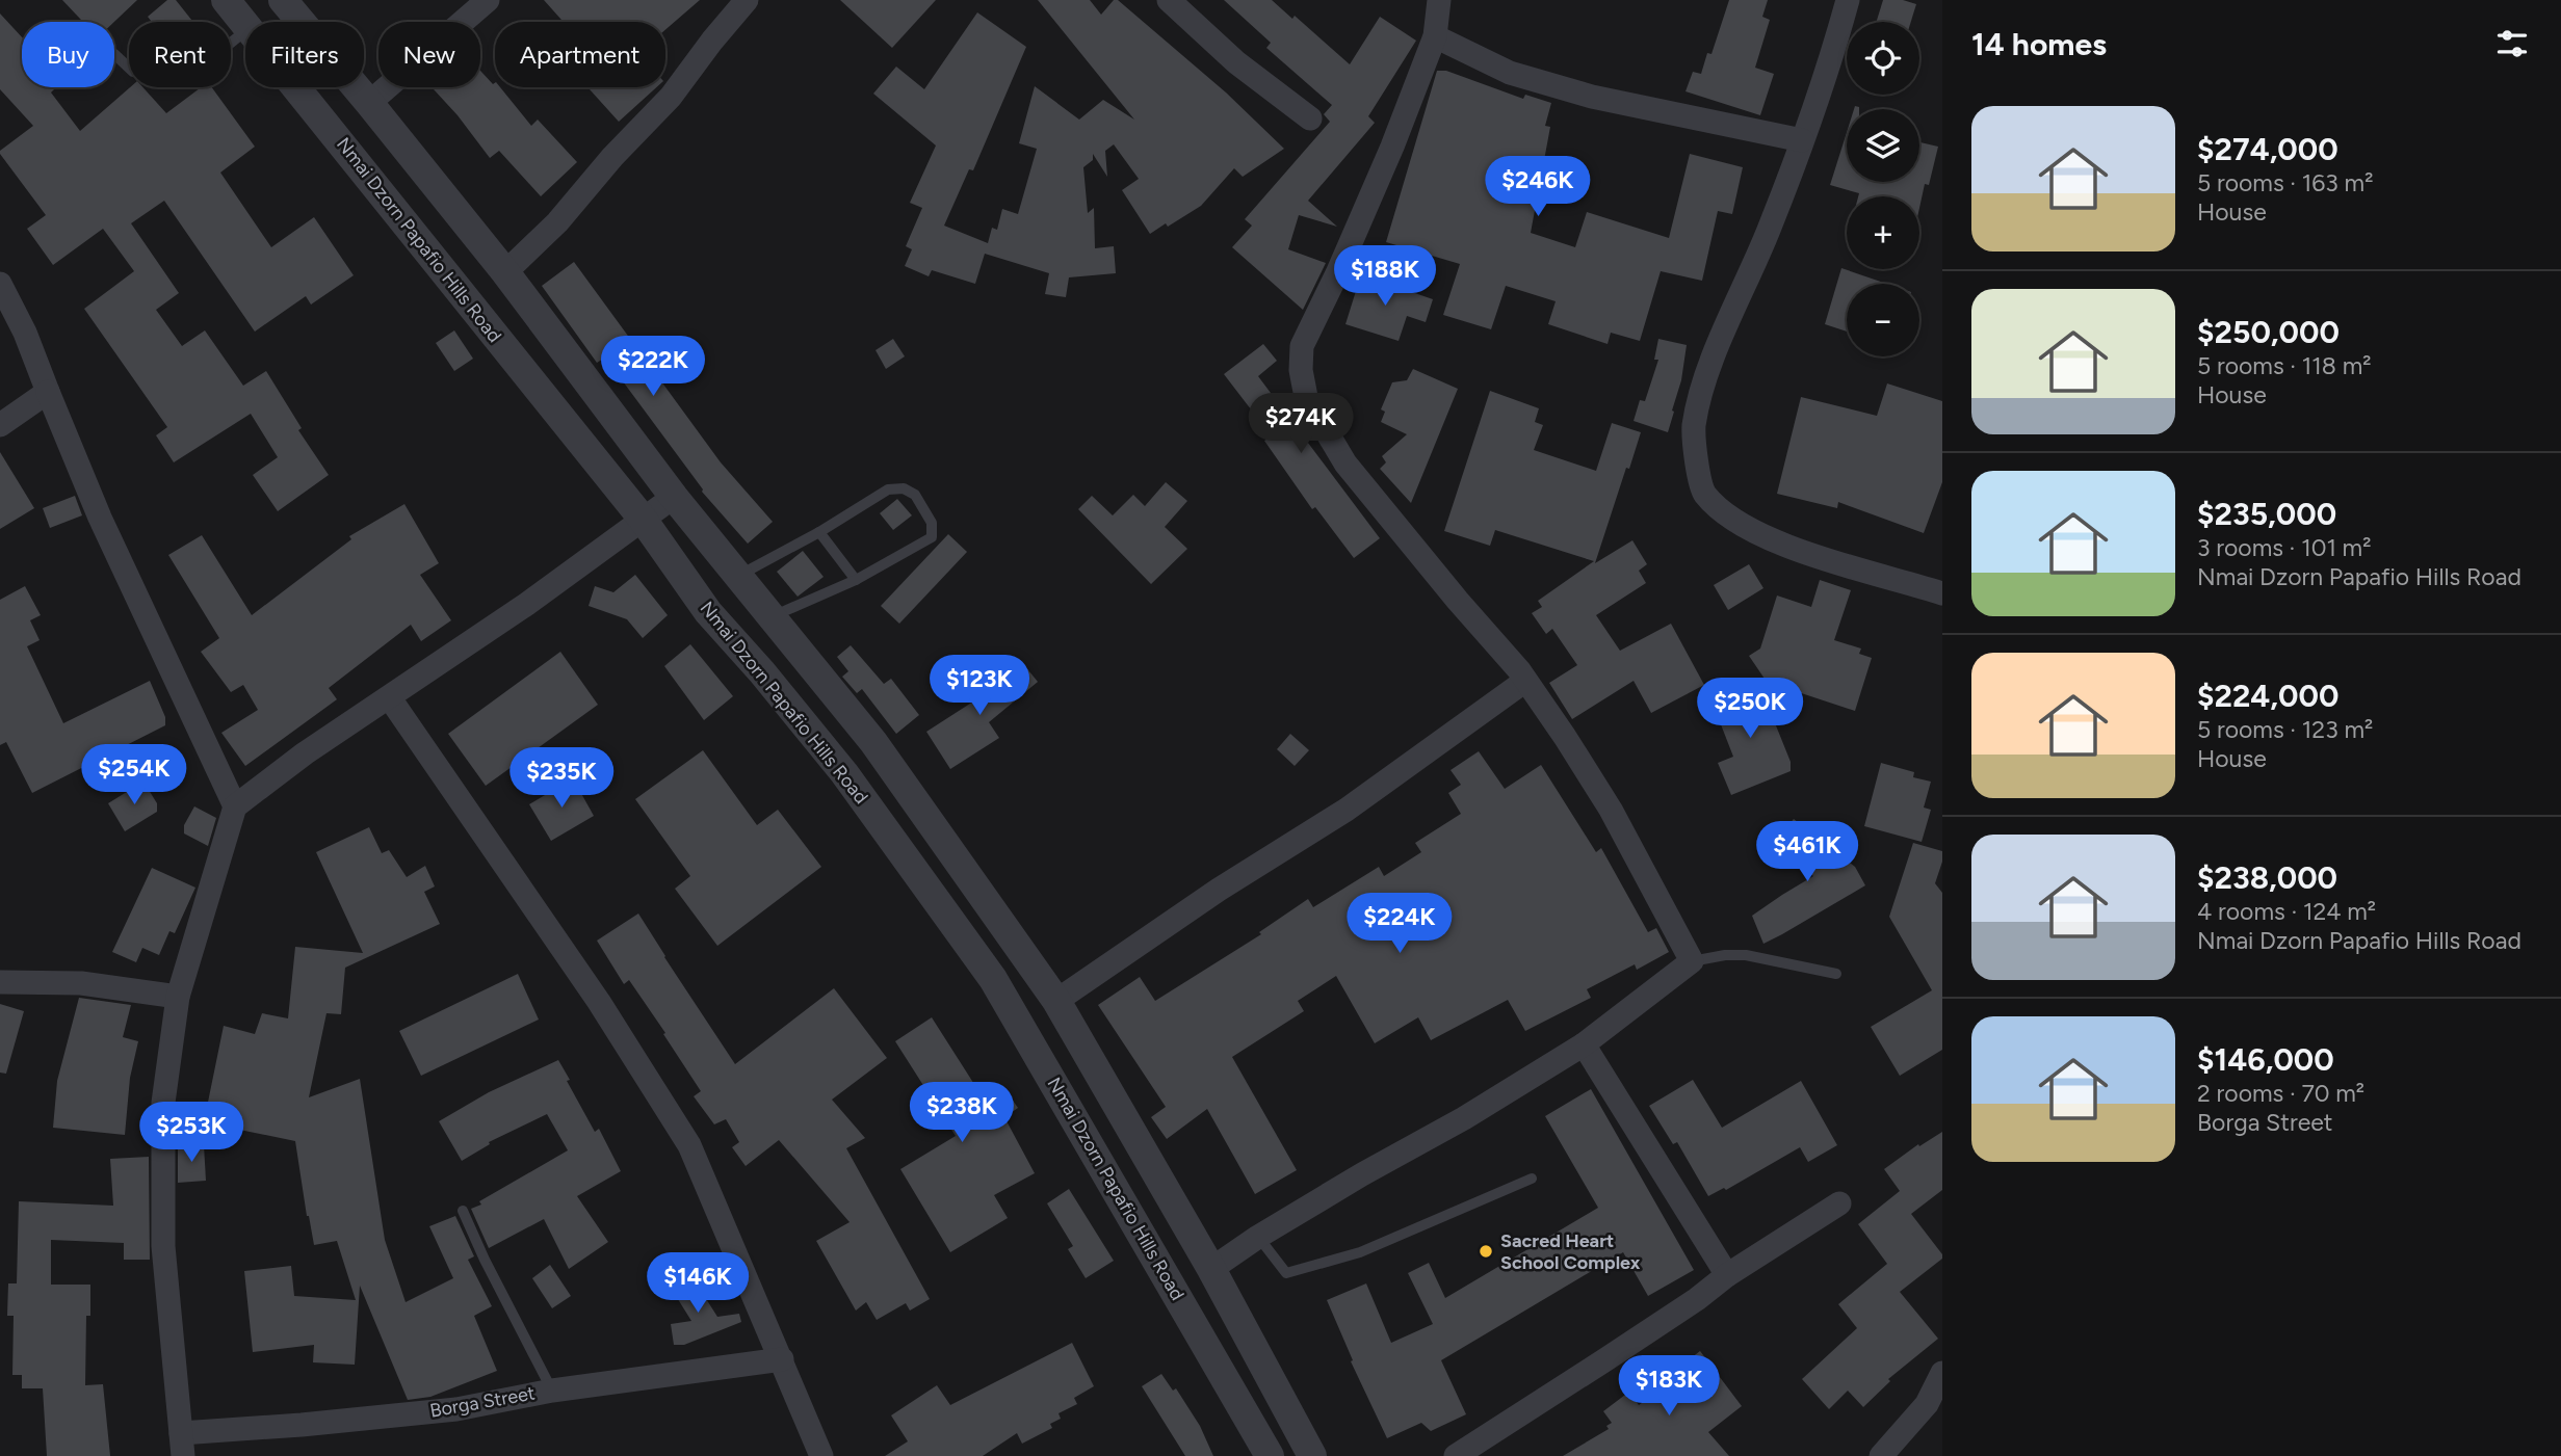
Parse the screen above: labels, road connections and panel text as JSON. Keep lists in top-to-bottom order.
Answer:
{
  "streets": {
    "street": ["Nmai Dzorn Papafio Hills Road", "Borga Street"]
  },
  "places": ["Sacred Heart School Complex"],
  "page": {
    "heading": "14 homes",
    "map_buttons": ["+", "−"],
    "chip": [
      "Buy",
      "Rent",
      "Filters",
      "New",
      "Apartment"
    ],
    "list": [
      {
        "name": "$274,000",
        "note": "5 rooms · 163 m² · House"
      },
      {
        "name": "$250,000",
        "note": "5 rooms · 118 m² · House"
      },
      {
        "name": "$235,000",
        "note": "3 rooms · 101 m² · Nmai Dzorn Papafio Hills Road"
      },
      {
        "name": "$224,000",
        "note": "5 rooms · 123 m² · House"
      },
      {
        "name": "$238,000",
        "note": "4 rooms · 124 m² · Nmai Dzorn Papafio Hills Road"
      },
      {
        "name": "$146,000",
        "note": "2 rooms · 70 m² · Borga Street"
      }
    ],
    "price": [
      "$246K",
      "$188K",
      "$222K",
      "$274K",
      "$123K",
      "$250K",
      "$254K",
      "$235K",
      "$461K",
      "$224K",
      "$238K",
      "$253K",
      "$146K",
      "$183K"
    ]
  }
}
